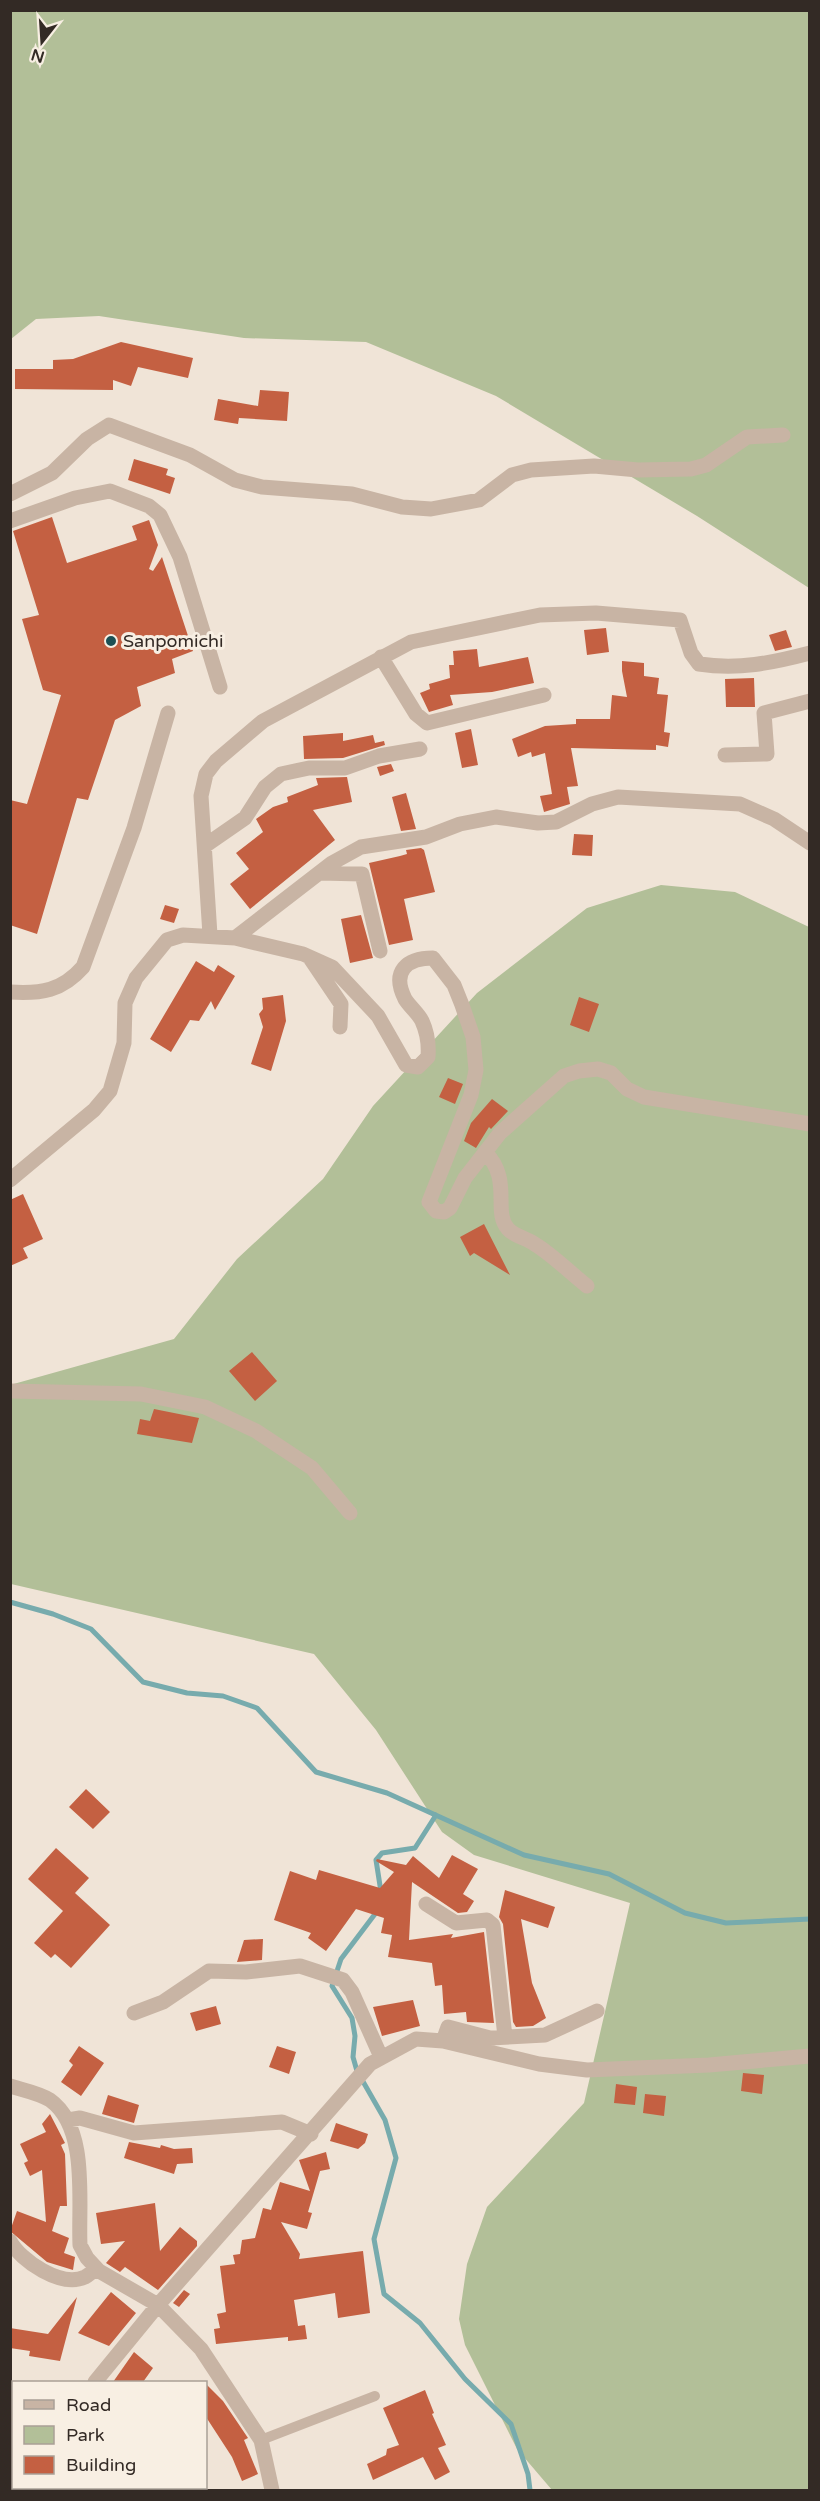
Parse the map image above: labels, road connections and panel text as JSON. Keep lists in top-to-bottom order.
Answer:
{
  "places": ["Sanpomichi"],
  "legend": ["Road", "Park", "Building"],
  "north": "bottom"
}
